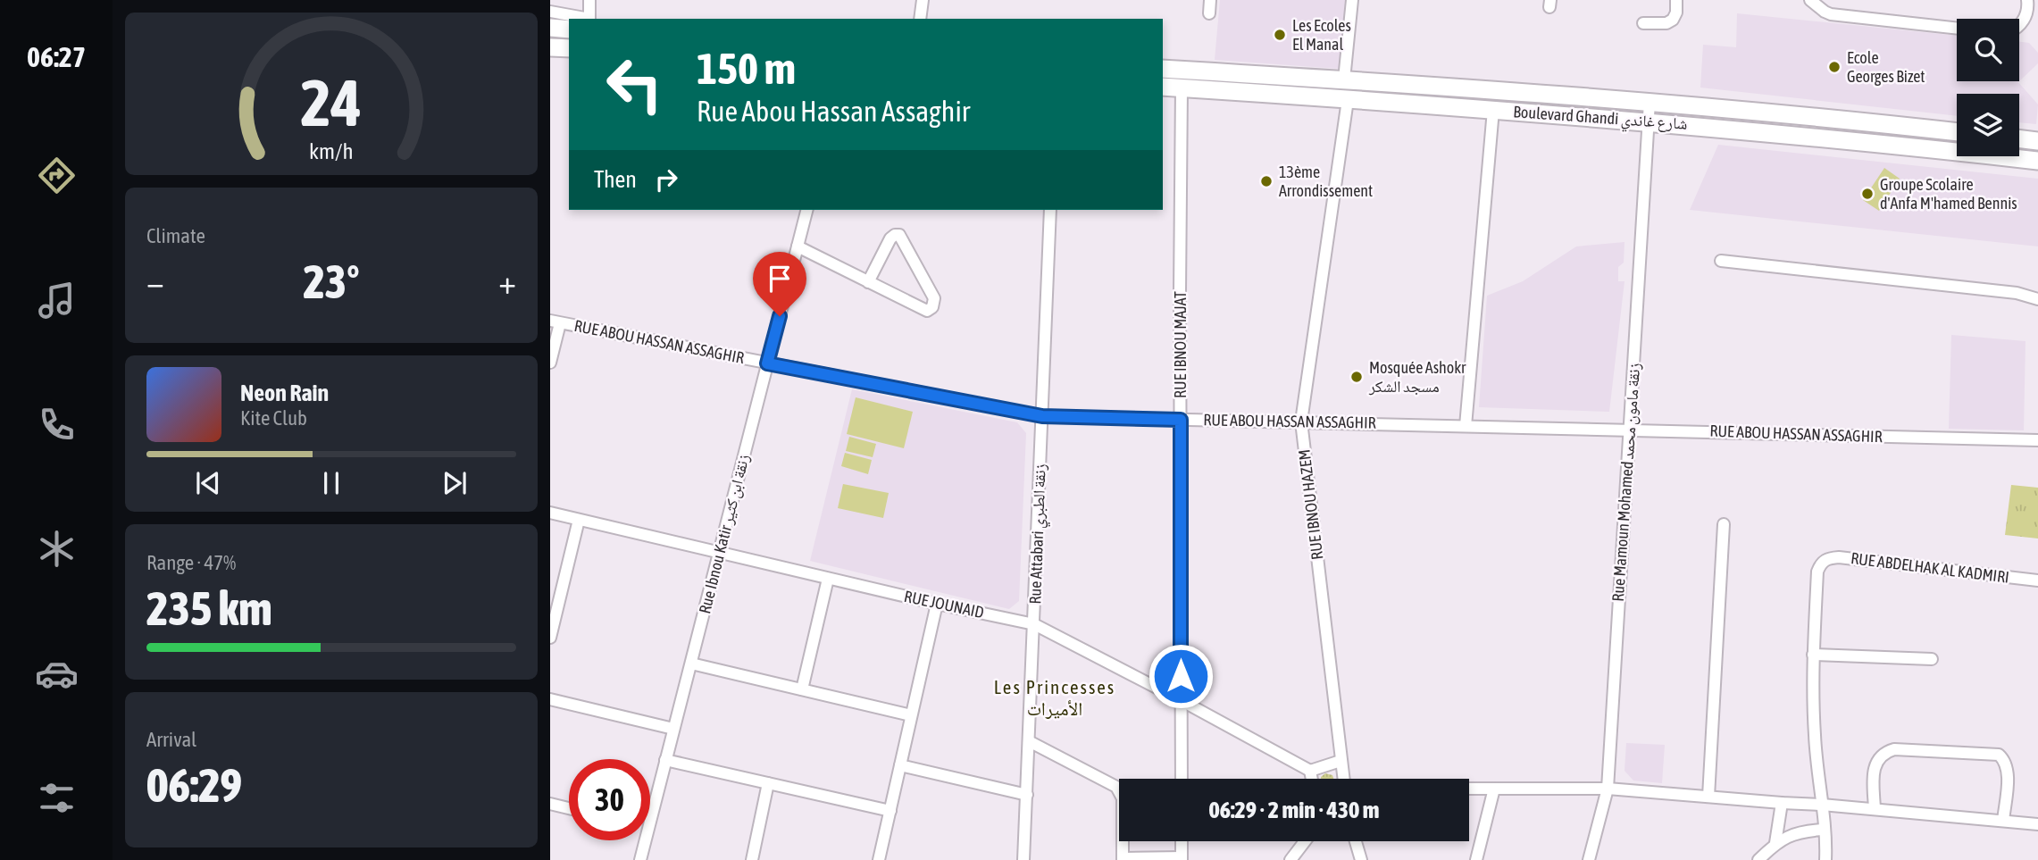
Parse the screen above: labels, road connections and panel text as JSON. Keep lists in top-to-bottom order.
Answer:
{
  "streets": {
    "main road": ["Boulevard Ghandi شارع غاندي"],
    "street": [
      "RUE ABOU HASSAN ASSAGHIR",
      "RUE IBNOU MAJAT",
      "Rue Mamoun Mohamed زنقة مامون محمد",
      "RUE IBNOU HAZEM",
      "Rue Ibnou Katir زنقة ابن كثير",
      "Rue Attabari زنقة الطبري",
      "RUE ABDELHAK AL KADMIRI",
      "RUE JOUNAID"
    ]
  },
  "crossings": [
    ["Boulevard Ghandi شارع غاندي", "RUE IBNOU MAJAT"],
    ["Boulevard Ghandi شارع غاندي", "Rue Mamoun Mohamed زنقة مامون محمد"],
    ["Boulevard Ghandi شارع غاندي", "RUE IBNOU HAZEM"],
    ["RUE ABOU HASSAN ASSAGHIR", "RUE IBNOU MAJAT"],
    ["RUE ABOU HASSAN ASSAGHIR", "Rue Mamoun Mohamed زنقة مامون محمد"],
    ["RUE ABOU HASSAN ASSAGHIR", "RUE IBNOU HAZEM"],
    ["RUE ABOU HASSAN ASSAGHIR", "Rue Ibnou Katir زنقة ابن كثير"],
    ["RUE ABOU HASSAN ASSAGHIR", "Rue Attabari زنقة الطبري"],
    ["RUE IBNOU MAJAT", "RUE JOUNAID"],
    ["Rue Ibnou Katir زنقة ابن كثير", "RUE JOUNAID"],
    ["Rue Attabari زنقة الطبري", "RUE JOUNAID"]
  ],
  "districts": ["Les Princesses الأميرات"],
  "places": [
    "Les Ecoles El Manal",
    "Ecole Georges Bizet",
    "13ème Arrondissement",
    "Groupe Scolaire d'Anfa M'hamed Bennis",
    "Mosquée Ashokr مسجد الشكر"
  ],
  "page": {
    "tabs": "06:27",
    "turn": ["150 m", "Rue Abou Hassan Assaghir"],
    "then": "Then",
    "tile": [
      "Climate",
      ["Range · 47%", "235 km"],
      ["Arrival", "06:29"]
    ],
    "heat": ["−", "23°", "+"],
    "song": ["Neon Rain", "Kite Club"],
    "limit": "30",
    "trip": "06:29 · 2 min · 430 m",
    "gauge": ["24", "km/h"]
  }
}
